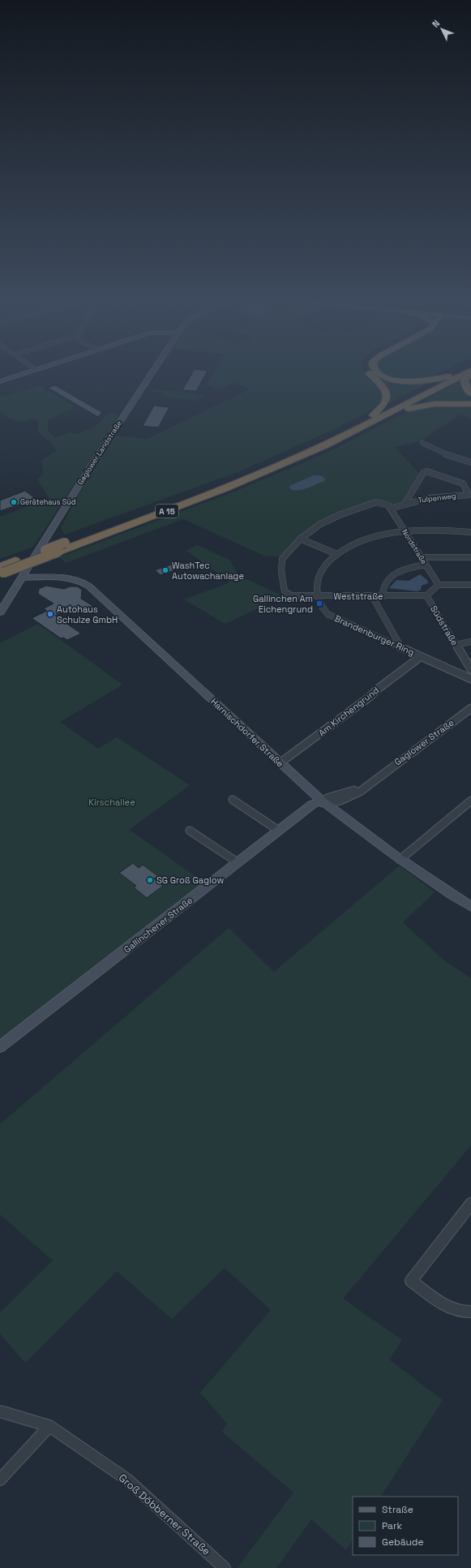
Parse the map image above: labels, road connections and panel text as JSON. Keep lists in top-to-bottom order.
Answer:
{
  "streets": {
    "highway": ["A 15"],
    "street": [
      "Gaglower Landstraße",
      "Tulpenweg",
      "Nordstraße",
      "Weststraße",
      "Südstraße",
      "Brandenburger Ring",
      "Am Kirchengrund",
      "Harnischdorfer Straße",
      "Gaglower Straße",
      "Gallinchener Straße",
      "Groß Döbberner Straße"
    ]
  },
  "crossings": [
    ["Gaglower Landstraße", "Harnischdorfer Straße"],
    ["Tulpenweg", "Nordstraße"],
    ["Nordstraße", "Südstraße"],
    ["Weststraße", "Südstraße"],
    ["Weststraße", "Brandenburger Ring"],
    ["Südstraße", "Brandenburger Ring"],
    ["Am Kirchengrund", "Harnischdorfer Straße"],
    ["Harnischdorfer Straße", "Gaglower Straße"],
    ["Harnischdorfer Straße", "Gallinchener Straße"],
    ["Gaglower Straße", "Gallinchener Straße"]
  ],
  "parks": ["Kirschallee"],
  "places": {
    "other": [
      "Gerätehaus Süd",
      "WashTec Autowachanlage",
      "Autohaus Schulze GmbH",
      "SG Groß Gaglow"
    ],
    "transit": ["Gallinchen Am Eichengrund"]
  },
  "legend": ["Straße", "Park", "Gebäude"],
  "north": "top left"
}
